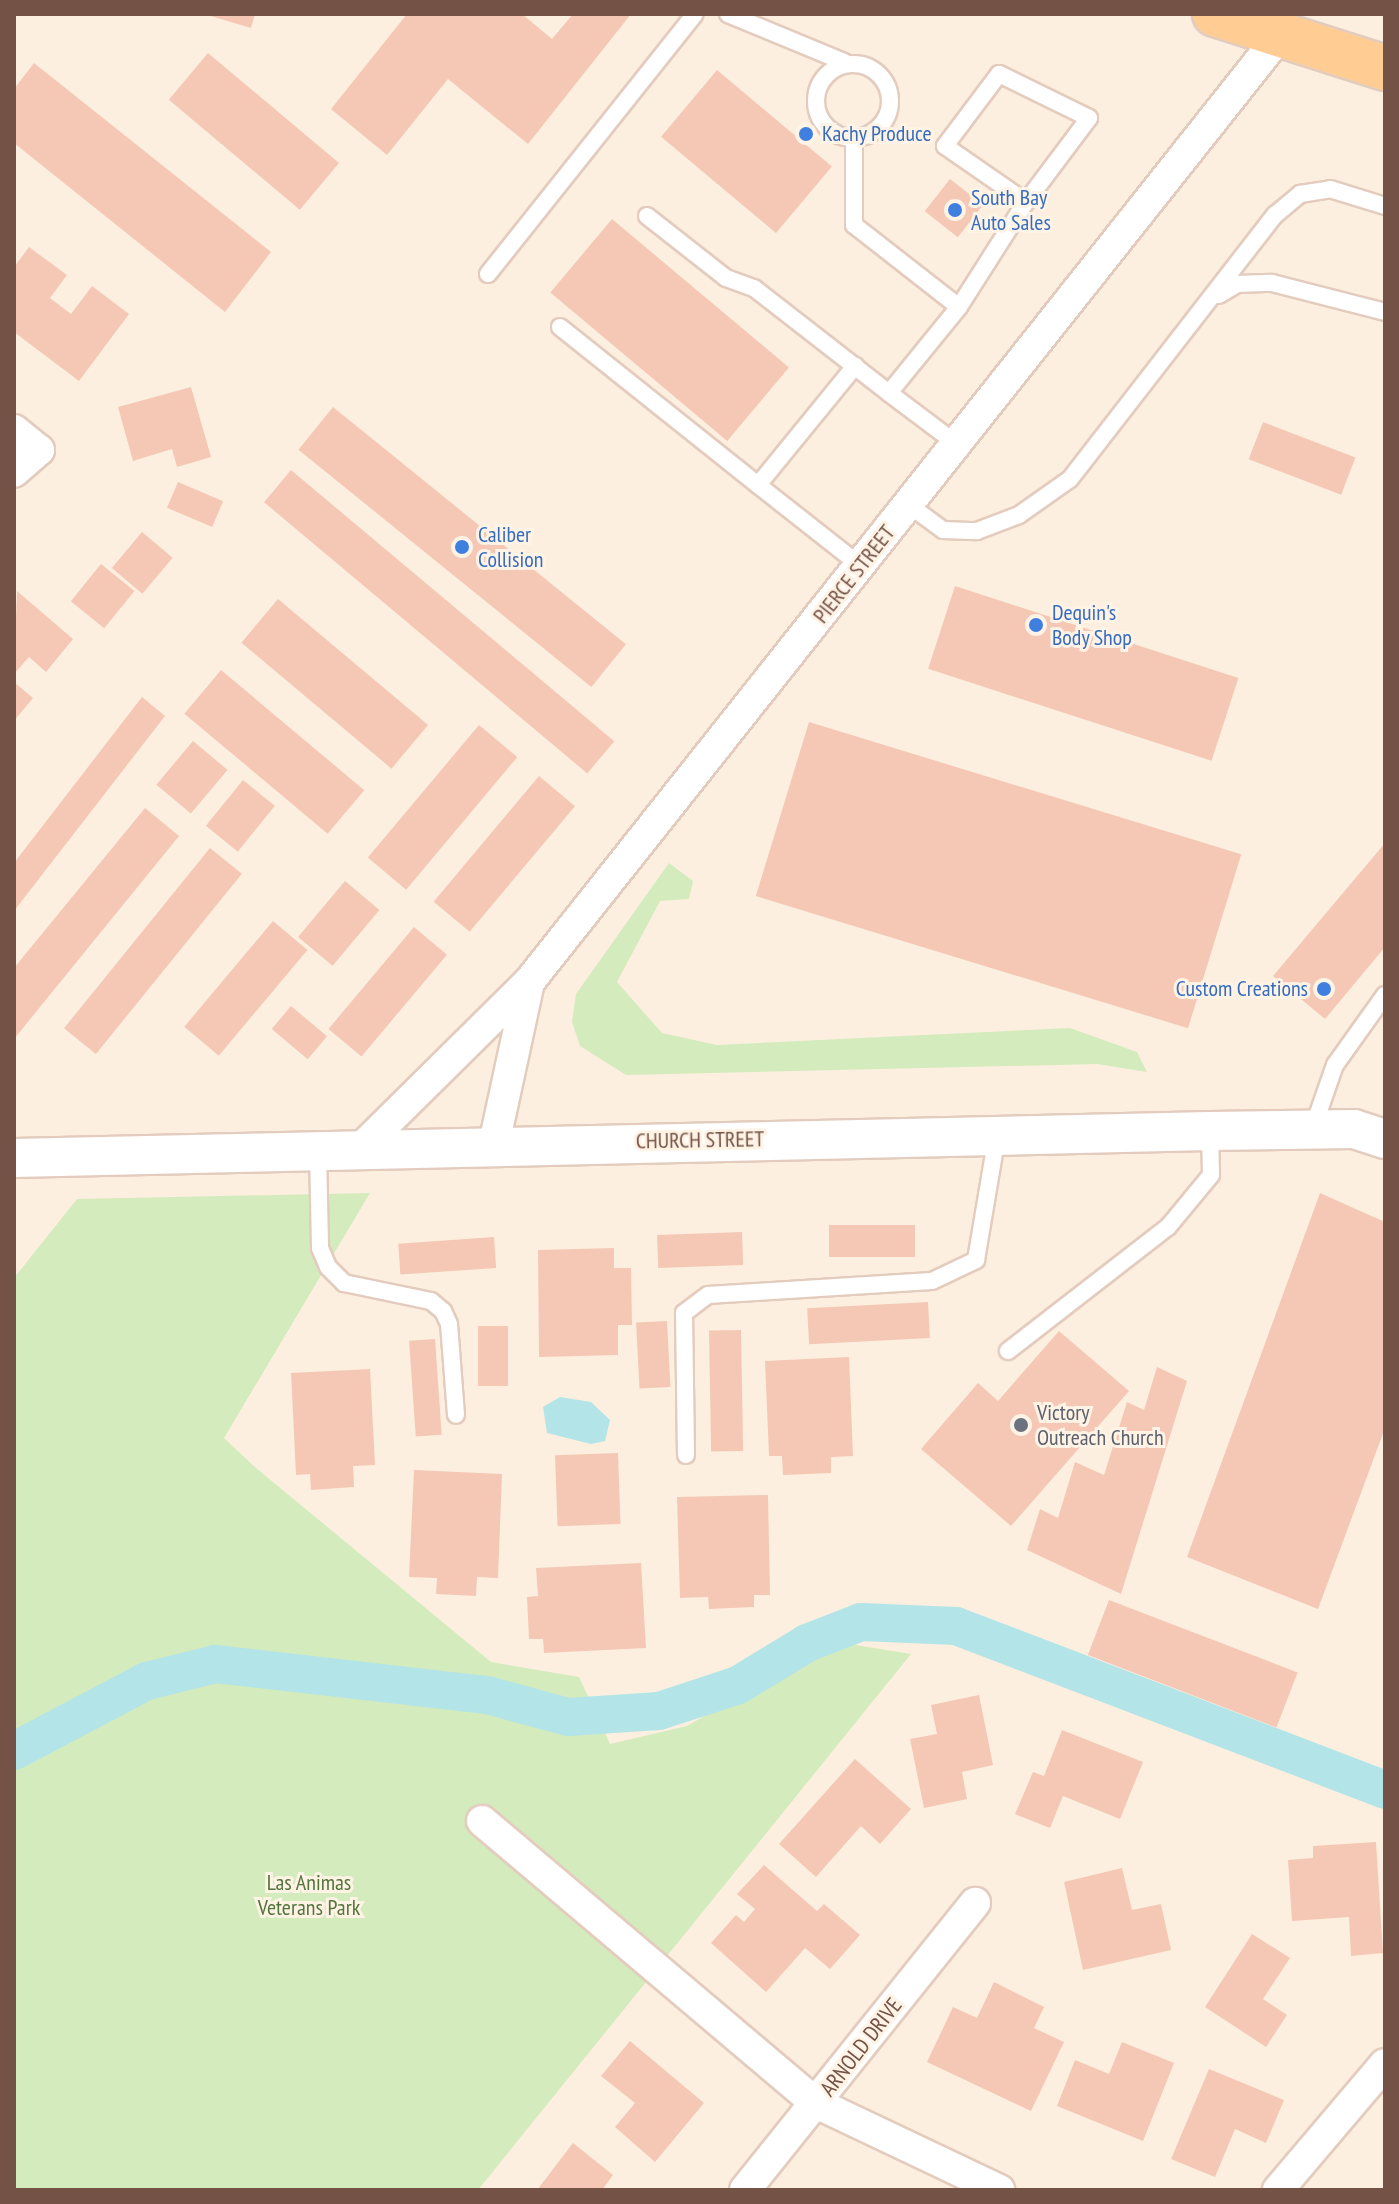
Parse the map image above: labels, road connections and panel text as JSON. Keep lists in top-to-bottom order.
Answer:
{
  "streets": {
    "street": ["PIERCE STREET", "CHURCH STREET", "ARNOLD DRIVE"]
  },
  "crossings": [
    ["PIERCE STREET", "CHURCH STREET"]
  ],
  "parks": ["Las Animas Veterans Park"],
  "places": [
    "Kachy Produce",
    "South Bay Auto Sales",
    "Caliber Collision",
    "Dequin's Body Shop",
    "Custom Creations",
    "Victory Outreach Church"
  ]
}
